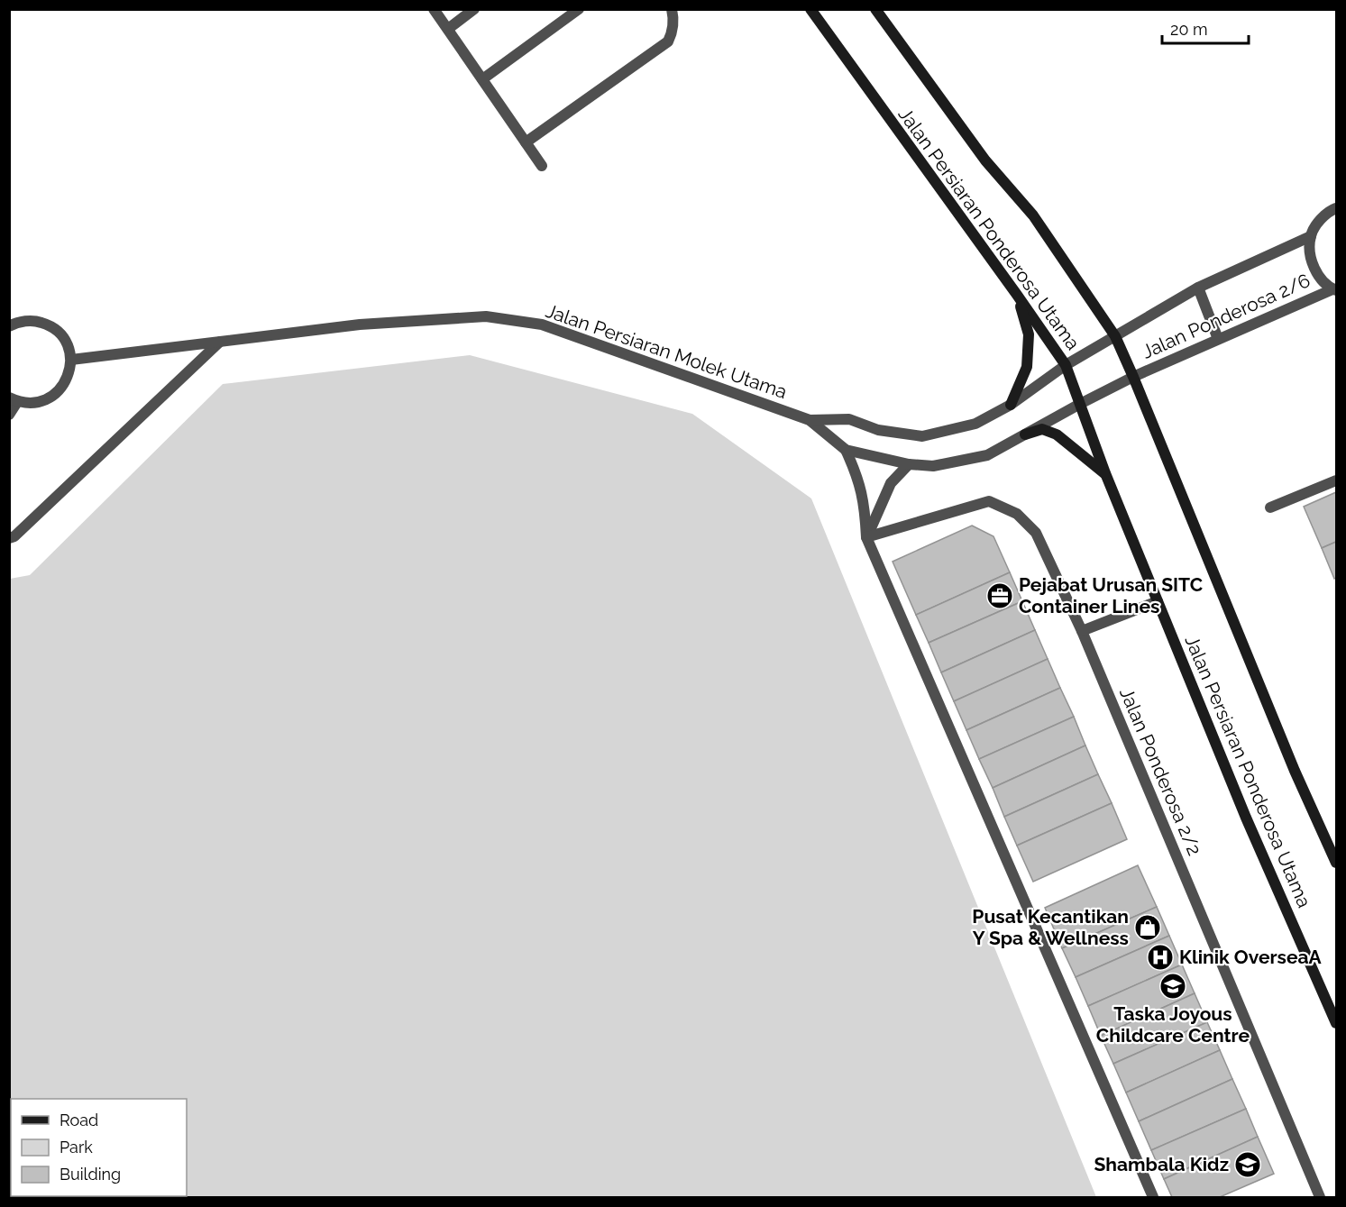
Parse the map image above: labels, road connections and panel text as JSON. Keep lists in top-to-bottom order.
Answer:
{
  "streets": {
    "main road": ["Jalan Persiaran Ponderosa Utama"],
    "street": ["Jalan Ponderosa 2/6", "Jalan Persiaran Molek Utama", "Jalan Ponderosa 2/2"]
  },
  "crossings": [
    ["Jalan Persiaran Ponderosa Utama", "Jalan Ponderosa 2/6"],
    ["Jalan Persiaran Ponderosa Utama", "Jalan Persiaran Molek Utama"],
    ["Jalan Ponderosa 2/6", "Jalan Persiaran Molek Utama"]
  ],
  "places": {
    "office": ["Pejabat Urusan SITC Container Lines"],
    "shop": ["Pusat Kecantikan Y Spa & Wellness"],
    "hospital": ["Klinik OverseaA"],
    "school or university": ["Taska Joyous Childcare Centre", "Shambala Kidz"]
  },
  "legend": ["Road", "Park", "Building"],
  "scale_bar": "20 m"
}
